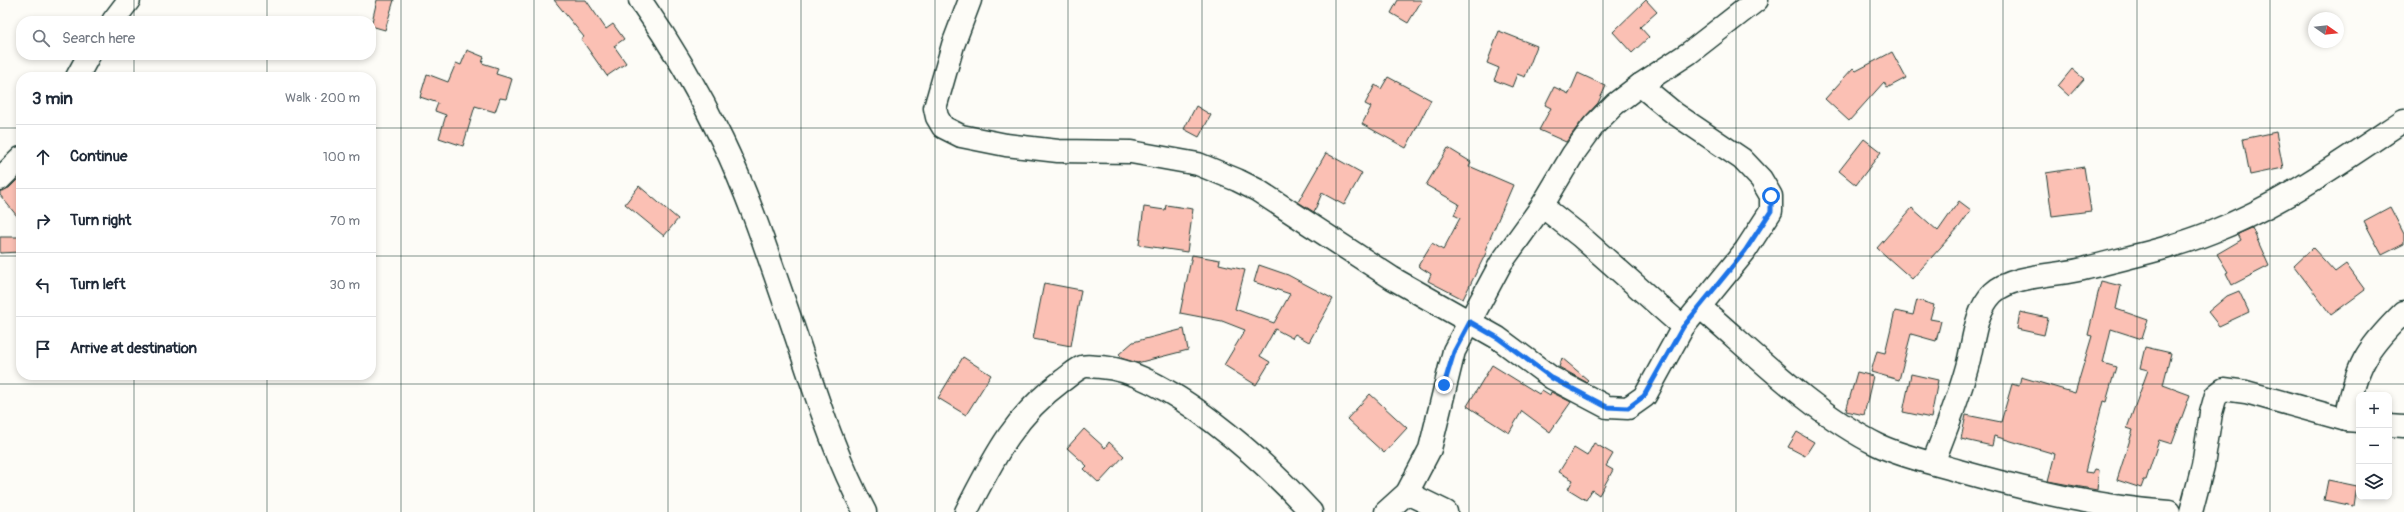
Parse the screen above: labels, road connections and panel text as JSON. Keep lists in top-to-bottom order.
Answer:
{
  "north": "right",
  "page": {
    "search": "Search here",
    "heading": ["3 min", "Walk · 200 m"],
    "list": [
      ["Continue", "100 m"],
      ["Turn right", "70 m"],
      ["Turn left", "30 m"],
      "Arrive at destination"
    ],
    "map_buttons": ["+", "−"]
  }
}
